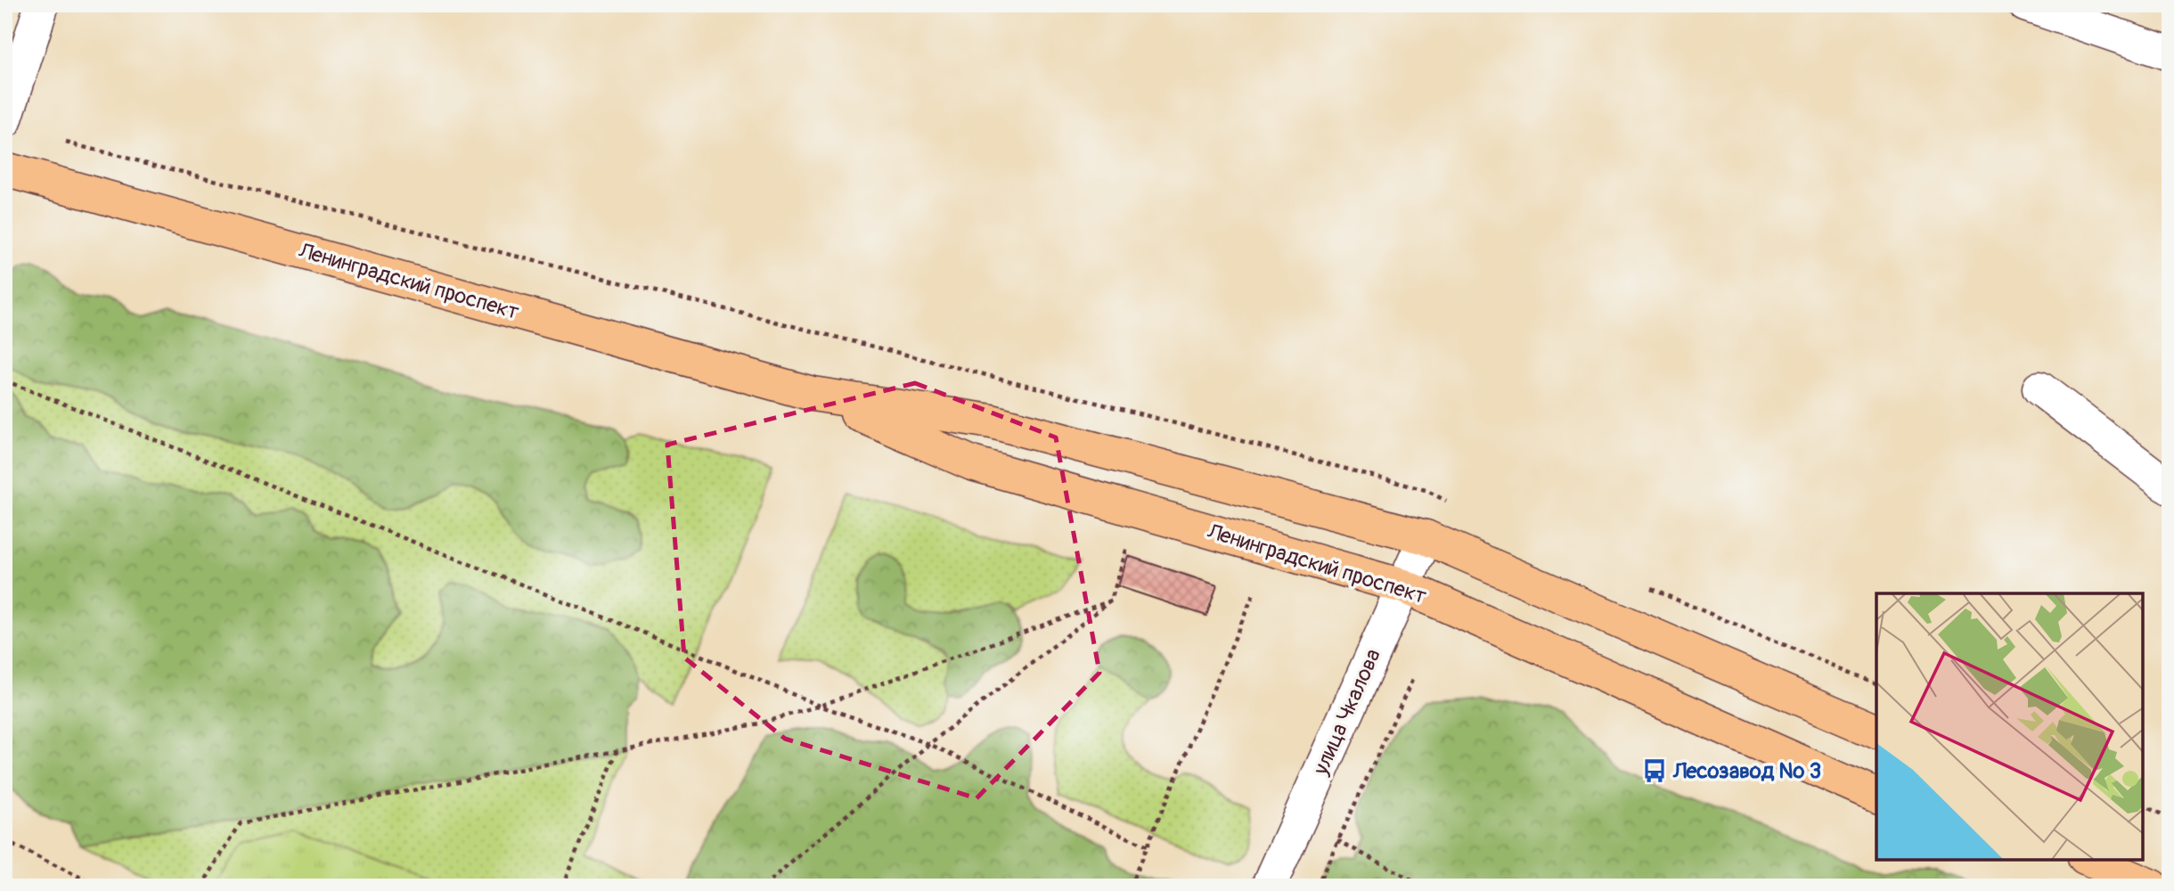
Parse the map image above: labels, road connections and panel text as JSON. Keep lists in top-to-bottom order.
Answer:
{
  "streets": {
    "main road": ["Ленинградский проспект"],
    "street": ["улица Чкалова"]
  },
  "crossings": [
    ["Ленинградский проспект", "улица Чкалова"]
  ],
  "places": {
    "bus stop": ["Лесозавод № 3"]
  }
}
